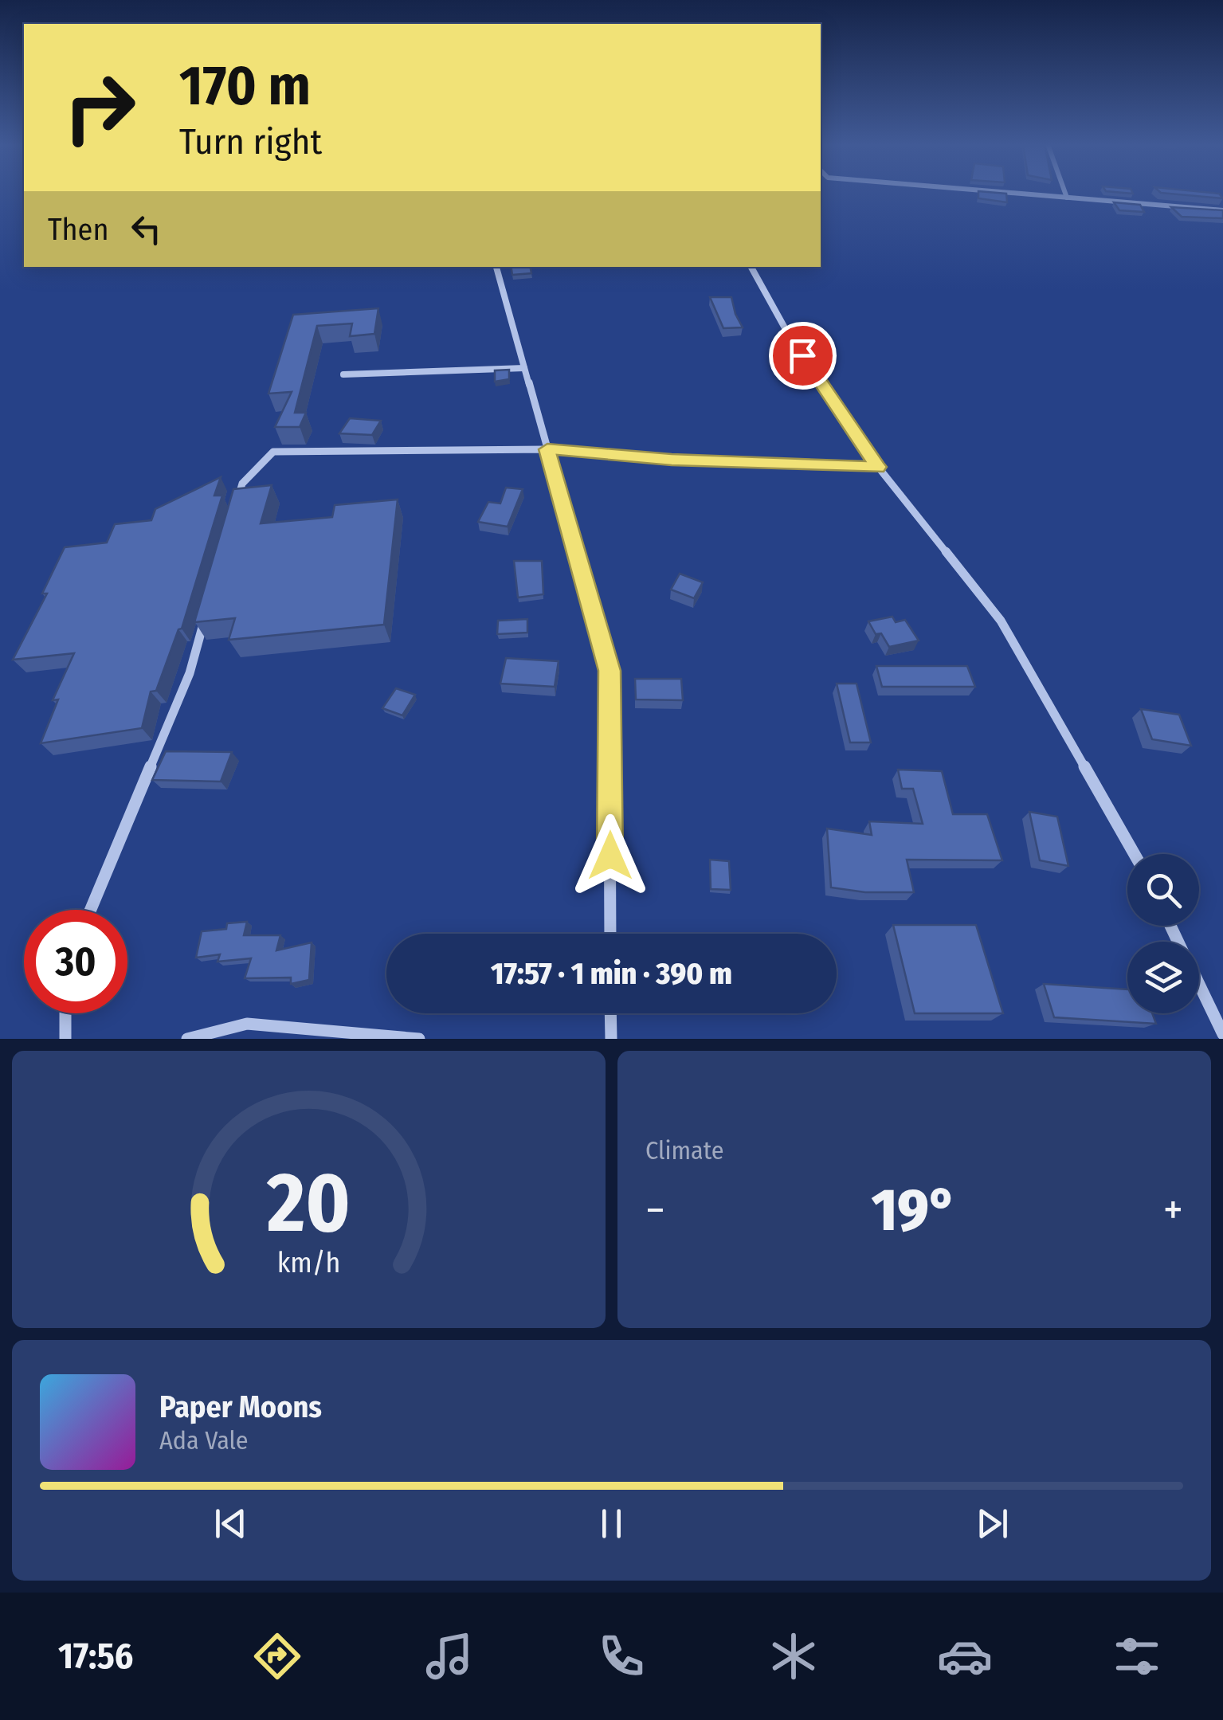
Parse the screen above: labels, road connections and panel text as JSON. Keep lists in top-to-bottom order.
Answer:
{
  "page": {
    "turn": ["170 m", "Turn right"],
    "then": "Then",
    "limit": "30",
    "trip": "17:57 · 1 min · 390 m",
    "tile": "Climate",
    "heat": ["−", "19°", "+"],
    "song": ["Paper Moons", "Ada Vale"],
    "tabs": "17:56",
    "gauge": ["20", "km/h"]
  }
}
